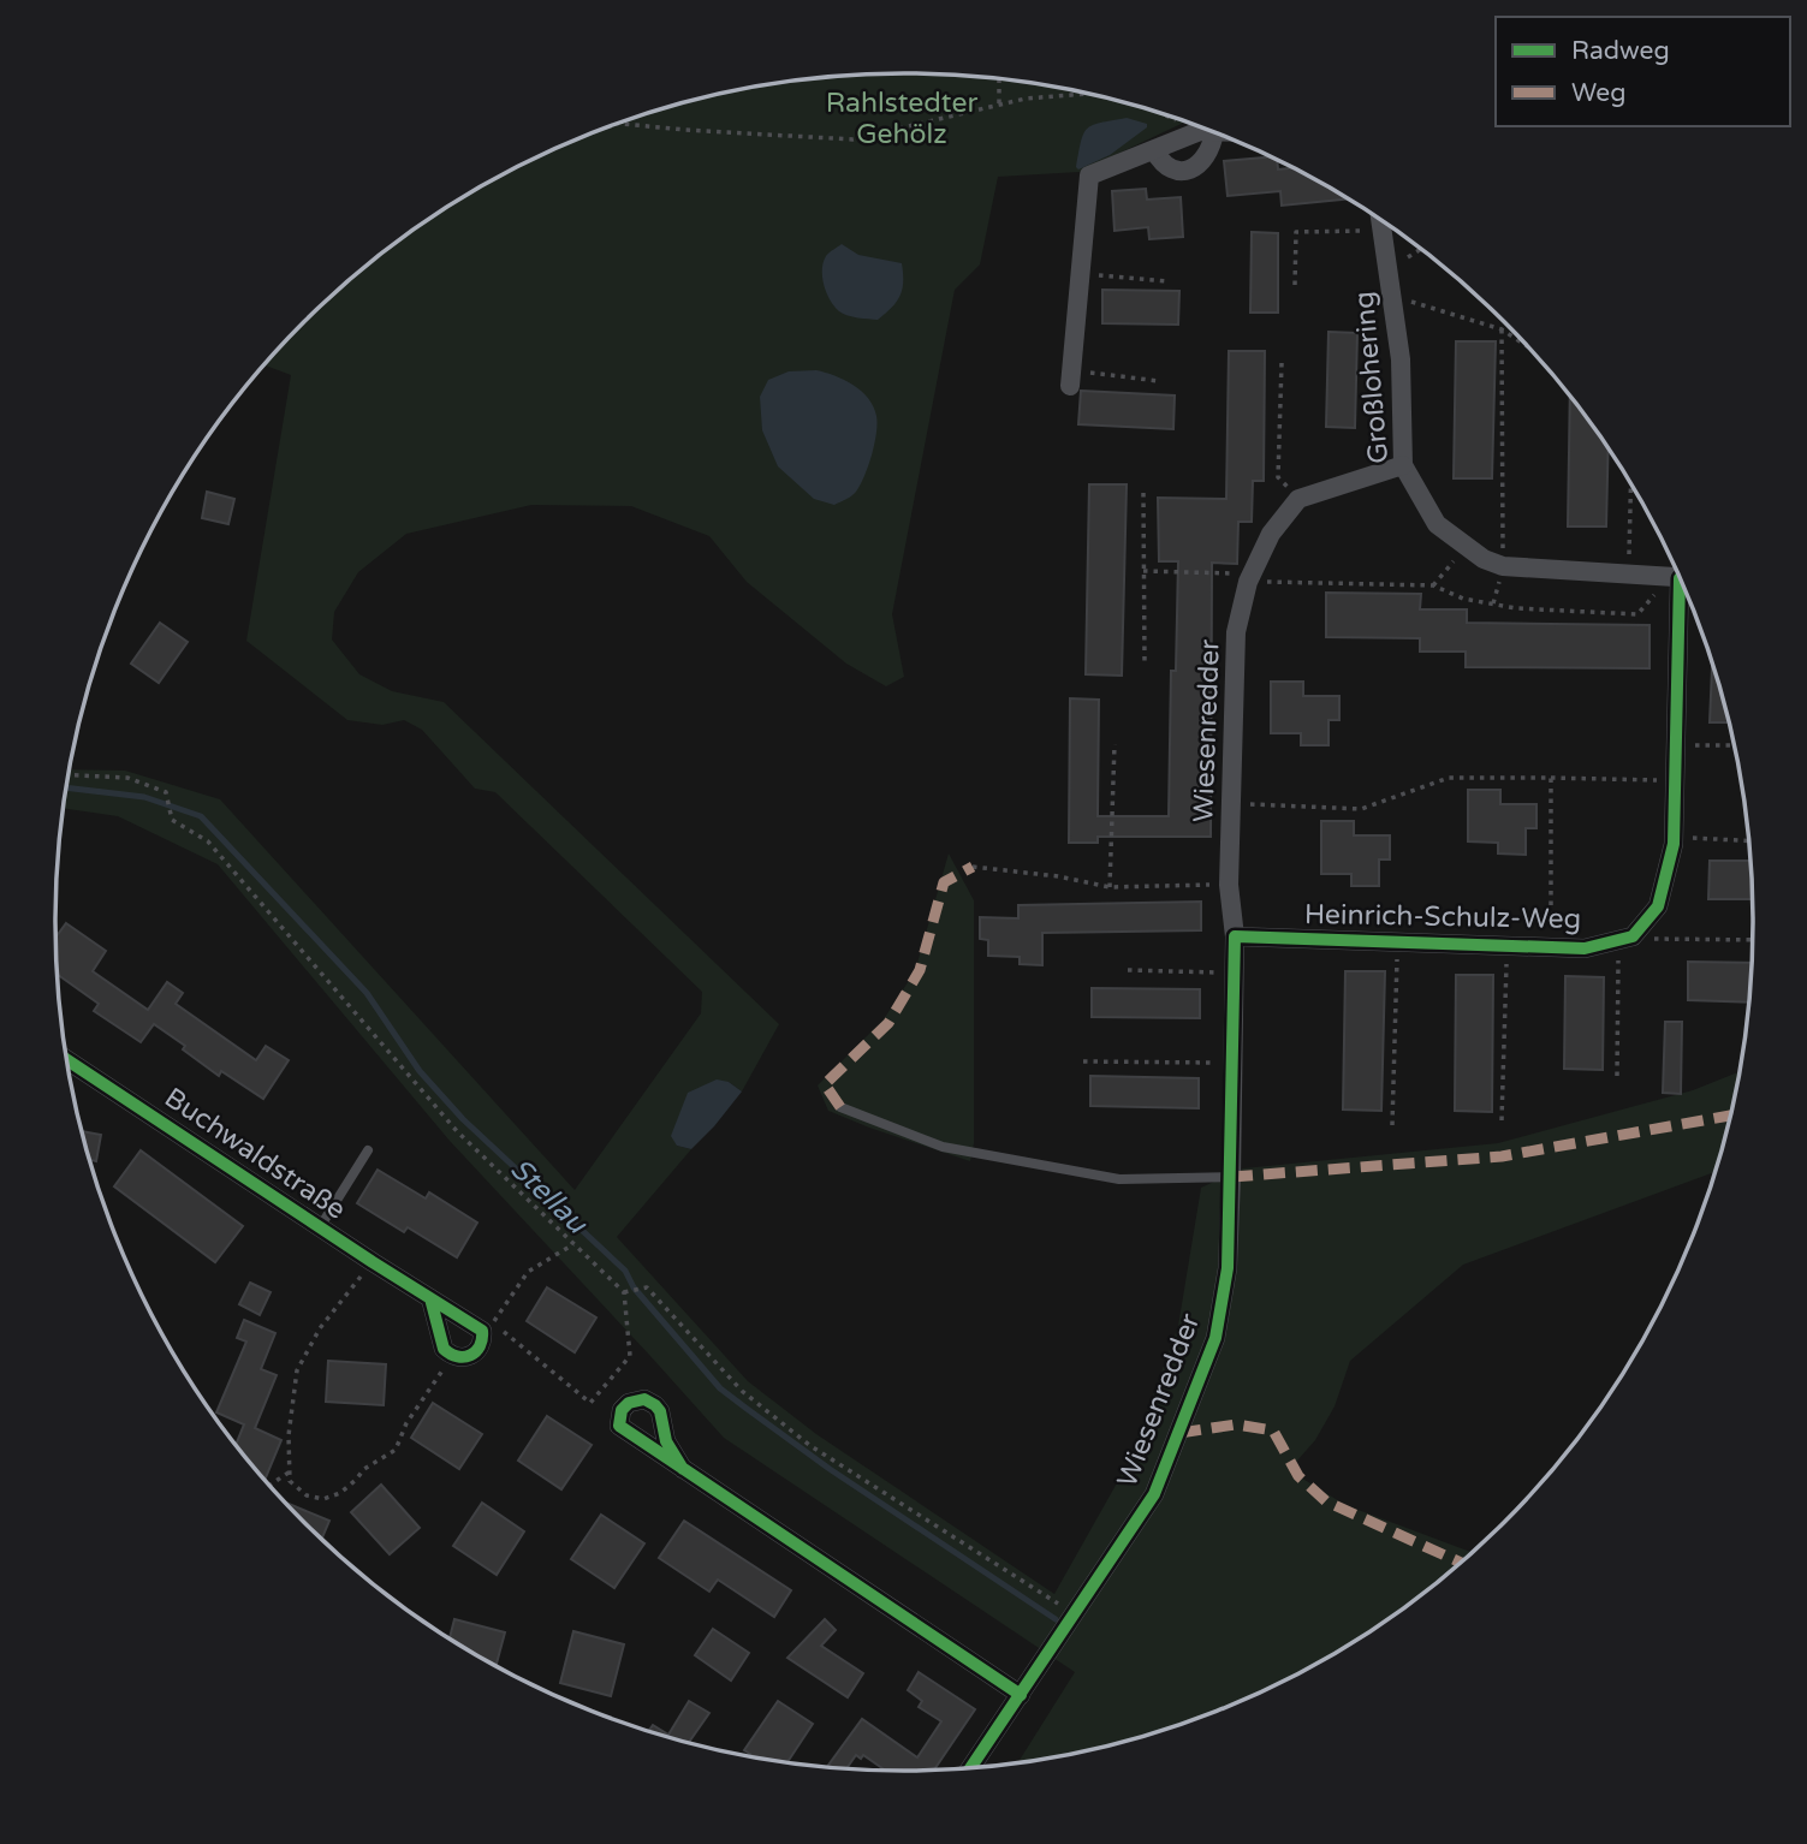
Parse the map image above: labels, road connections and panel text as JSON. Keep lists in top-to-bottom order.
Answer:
{
  "streets": {
    "street": [
      "Großlohering",
      "Wiesenredder",
      "Heinrich-Schulz-Weg",
      "Buchwaldstraße"
    ]
  },
  "crossings": [
    ["Wiesenredder", "Heinrich-Schulz-Weg"]
  ],
  "water": ["Stellau"],
  "parks": ["Rahlstedter Gehölz"],
  "legend": ["Radweg", "Weg"]
}
